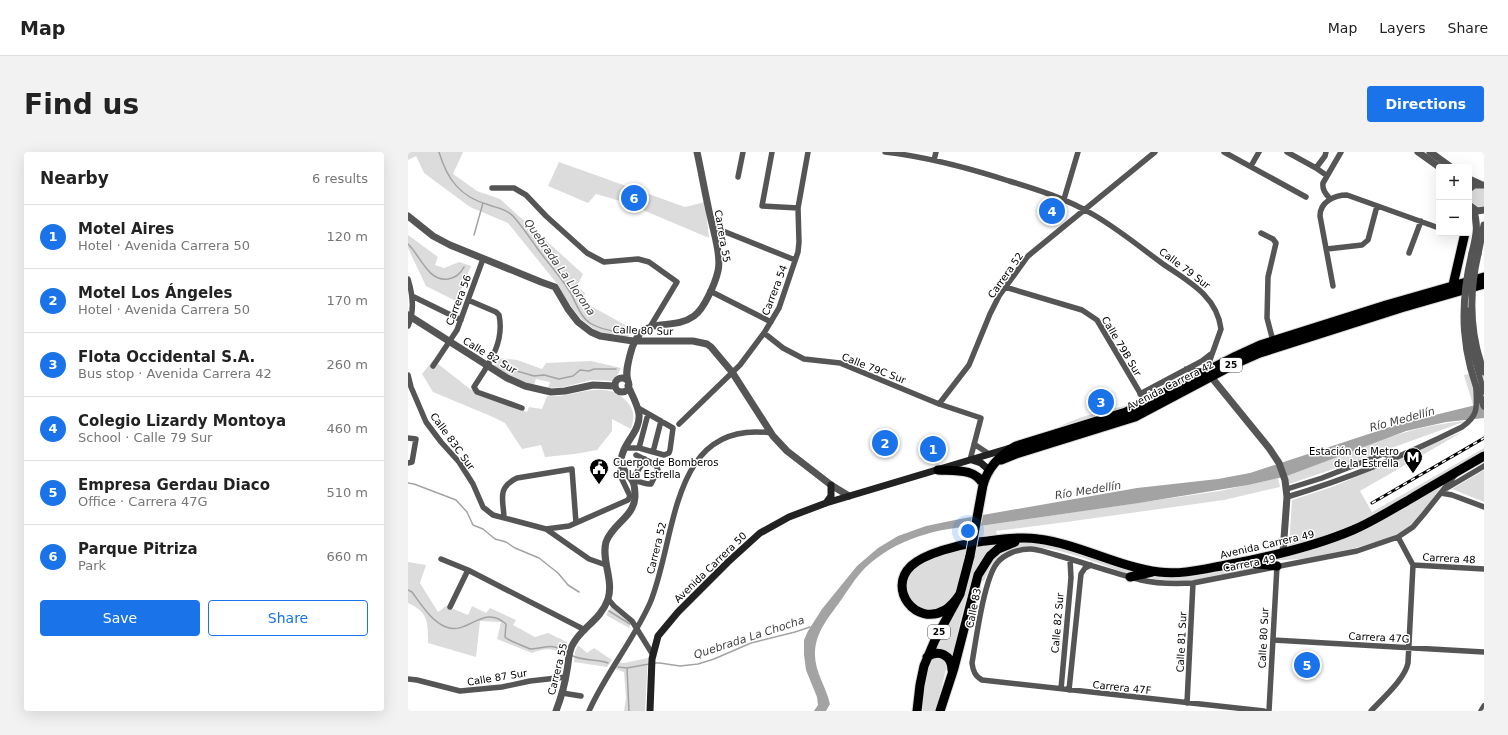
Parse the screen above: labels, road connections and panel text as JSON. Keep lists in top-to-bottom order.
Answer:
{
  "streets": {
    "highway": ["25", "Avenida Carrera 42", "Avenida Carrera 49"],
    "main road": ["Avenida Carrera 50"],
    "street": [
      "Carrera 55",
      "Calle 79 Sur",
      "Carrera 52",
      "Carrera 54",
      "Carrera 56",
      "Calle 80 Sur",
      "Calle 79B Sur",
      "Calle 82 Sur",
      "Calle 79C Sur",
      "Calle 83C Sur",
      "Carrera 48",
      "Carrera 49",
      "Calle 83",
      "Carrera 47G",
      "Calle 81 Sur",
      "Calle 87 Sur",
      "Carrera 47F"
    ]
  },
  "crossings": [
    ["Carrera 55", "Calle 80 Sur"],
    ["Carrera 55", "Calle 83C Sur"],
    ["Carrera 55", "Calle 87 Sur"],
    ["Calle 79 Sur", "Carrera 52"],
    ["Calle 79 Sur", "Avenida Carrera 42"],
    ["Carrera 52", "Calle 80 Sur"],
    ["Carrera 52", "Calle 79B Sur"],
    ["Carrera 52", "Calle 79C Sur"],
    ["Carrera 54", "Calle 80 Sur"],
    ["Carrera 54", "Calle 79C Sur"],
    ["Carrera 56", "Calle 80 Sur"],
    ["Carrera 56", "Calle 82 Sur"],
    ["Calle 80 Sur", "Carrera 49"],
    ["Calle 80 Sur", "Avenida Carrera 50"],
    ["Calle 80 Sur", "Carrera 47G"],
    ["Calle 80 Sur", "Carrera 47F"],
    ["Calle 79B Sur", "Avenida Carrera 42"],
    ["Calle 82 Sur", "Carrera 49"],
    ["Calle 82 Sur", "Carrera 47F"],
    ["25", "Avenida Carrera 42"],
    ["25", "Avenida Carrera 49"],
    ["Avenida Carrera 42", "Avenida Carrera 50"],
    ["Avenida Carrera 49", "Carrera 49"],
    ["Carrera 49", "Calle 83"],
    ["Carrera 49", "Calle 81 Sur"],
    ["Calle 83", "Carrera 47F"],
    ["Calle 81 Sur", "Carrera 47F"]
  ],
  "water": ["Quebrada La Llorona", "Río Medellín", "Quebrada La Chocha"],
  "places": {
    "metro station": ["Estación de Metro de la Estrella"],
    "public building": ["Cuerpo de Bomberos de La Estrella"]
  },
  "page": {
    "header": "Map",
    "nav": ["Map", "Layers", "Share"],
    "buttons": [
      "Directions",
      ["Save", "Share"]
    ],
    "title": "Find us",
    "heading": ["Nearby", "6 results"],
    "map_buttons": ["+", "−"],
    "pins": [
      "6",
      "4",
      "3",
      "2",
      "1",
      "5"
    ],
    "list": [
      {
        "mark": "1",
        "name": "Motel Aires",
        "note": "Hotel · Avenida Carrera 50",
        "value": "120 m"
      },
      {
        "mark": "2",
        "name": "Motel Los Ángeles",
        "note": "Hotel · Avenida Carrera 50",
        "value": "170 m"
      },
      {
        "mark": "3",
        "name": "Flota Occidental S.A.",
        "note": "Bus stop · Avenida Carrera 42",
        "value": "260 m"
      },
      {
        "mark": "4",
        "name": "Colegio Lizardy Montoya",
        "note": "School · Calle 79 Sur",
        "value": "460 m"
      },
      {
        "mark": "5",
        "name": "Empresa Gerdau Diaco",
        "note": "Office · Carrera 47G",
        "value": "510 m"
      },
      {
        "mark": "6",
        "name": "Parque Pitriza",
        "note": "Park",
        "value": "660 m"
      }
    ]
  }
}
